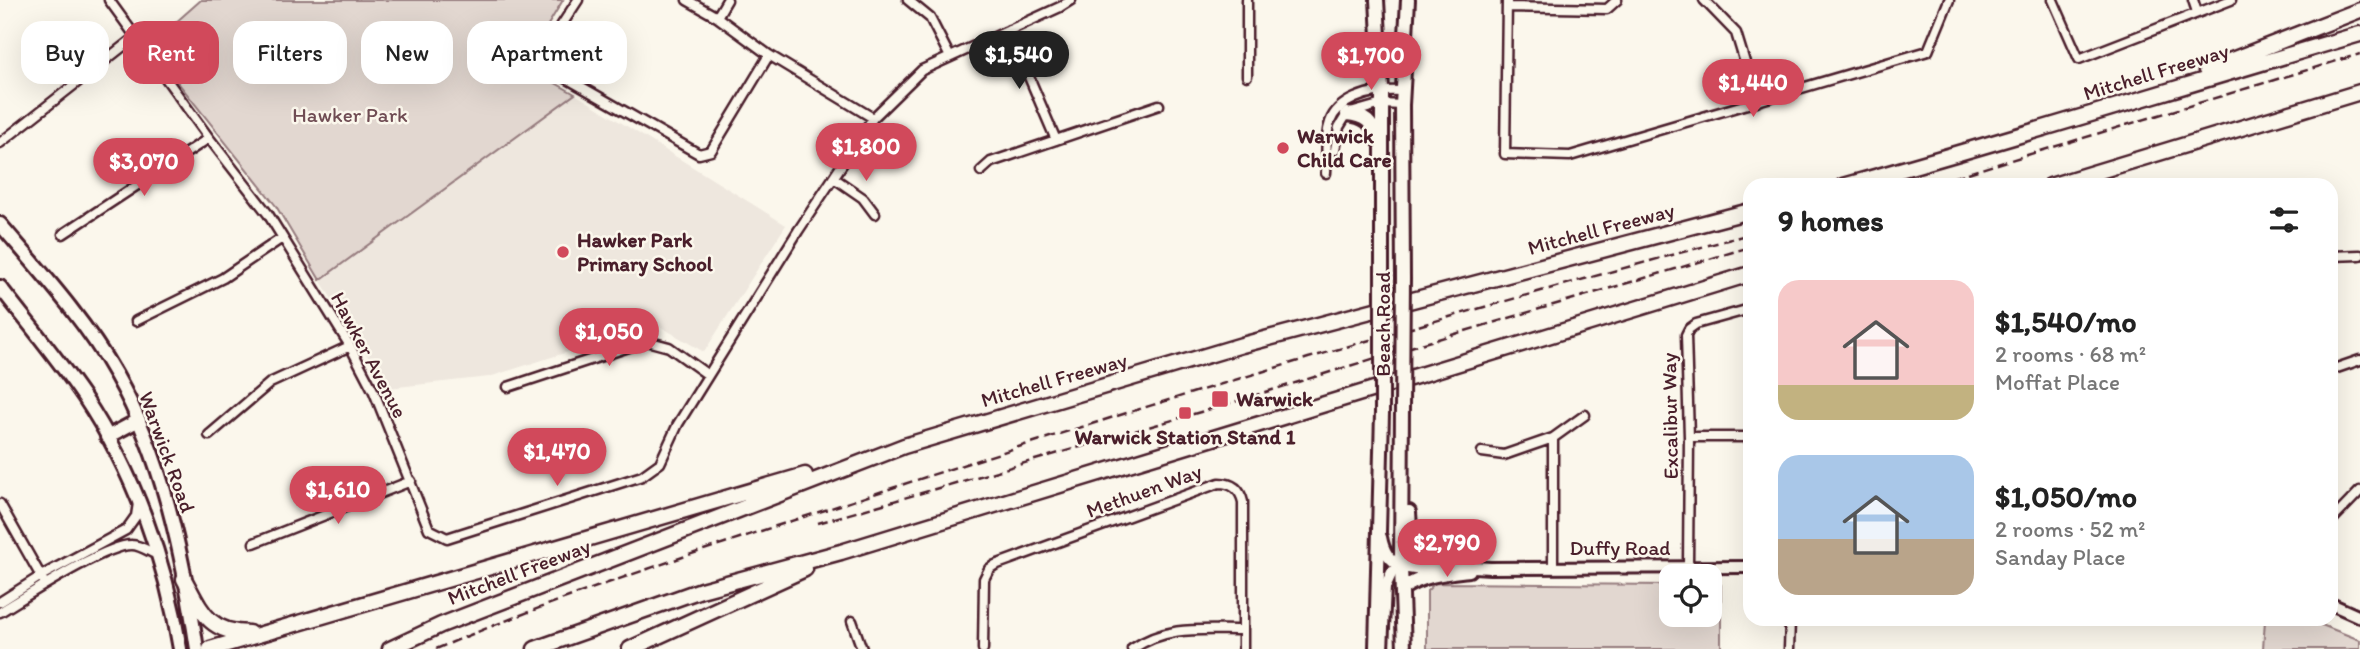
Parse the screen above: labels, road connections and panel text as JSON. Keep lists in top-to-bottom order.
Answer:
{
  "streets": {
    "highway": ["Mitchell Freeway"],
    "main road": ["Beach Road", "Warwick Road", "Duffy Road"],
    "street": ["Hawker Avenue", "Excalibur Way", "Methuen Way"]
  },
  "crossings": [
    ["Beach Road", "Duffy Road"]
  ],
  "parks": ["Hawker Park"],
  "places": {
    "other": ["Warwick Child Care", "Hawker Park Primary School"],
    "transit": ["Warwick", "Warwick Station Stand 1"]
  },
  "page": {
    "chip": [
      "Buy",
      "Rent",
      "Filters",
      "New",
      "Apartment"
    ],
    "price": [
      "$1,540",
      "$1,700",
      "$1,440",
      "$1,800",
      "$3,070",
      "$1,050",
      "$1,470",
      "$1,610",
      "$2,790"
    ],
    "heading": "9 homes",
    "list": [
      {
        "name": "$1,540/mo",
        "note": "2 rooms · 68 m² · Moffat Place"
      },
      {
        "name": "$1,050/mo",
        "note": "2 rooms · 52 m² · Sanday Place"
      }
    ]
  }
}
